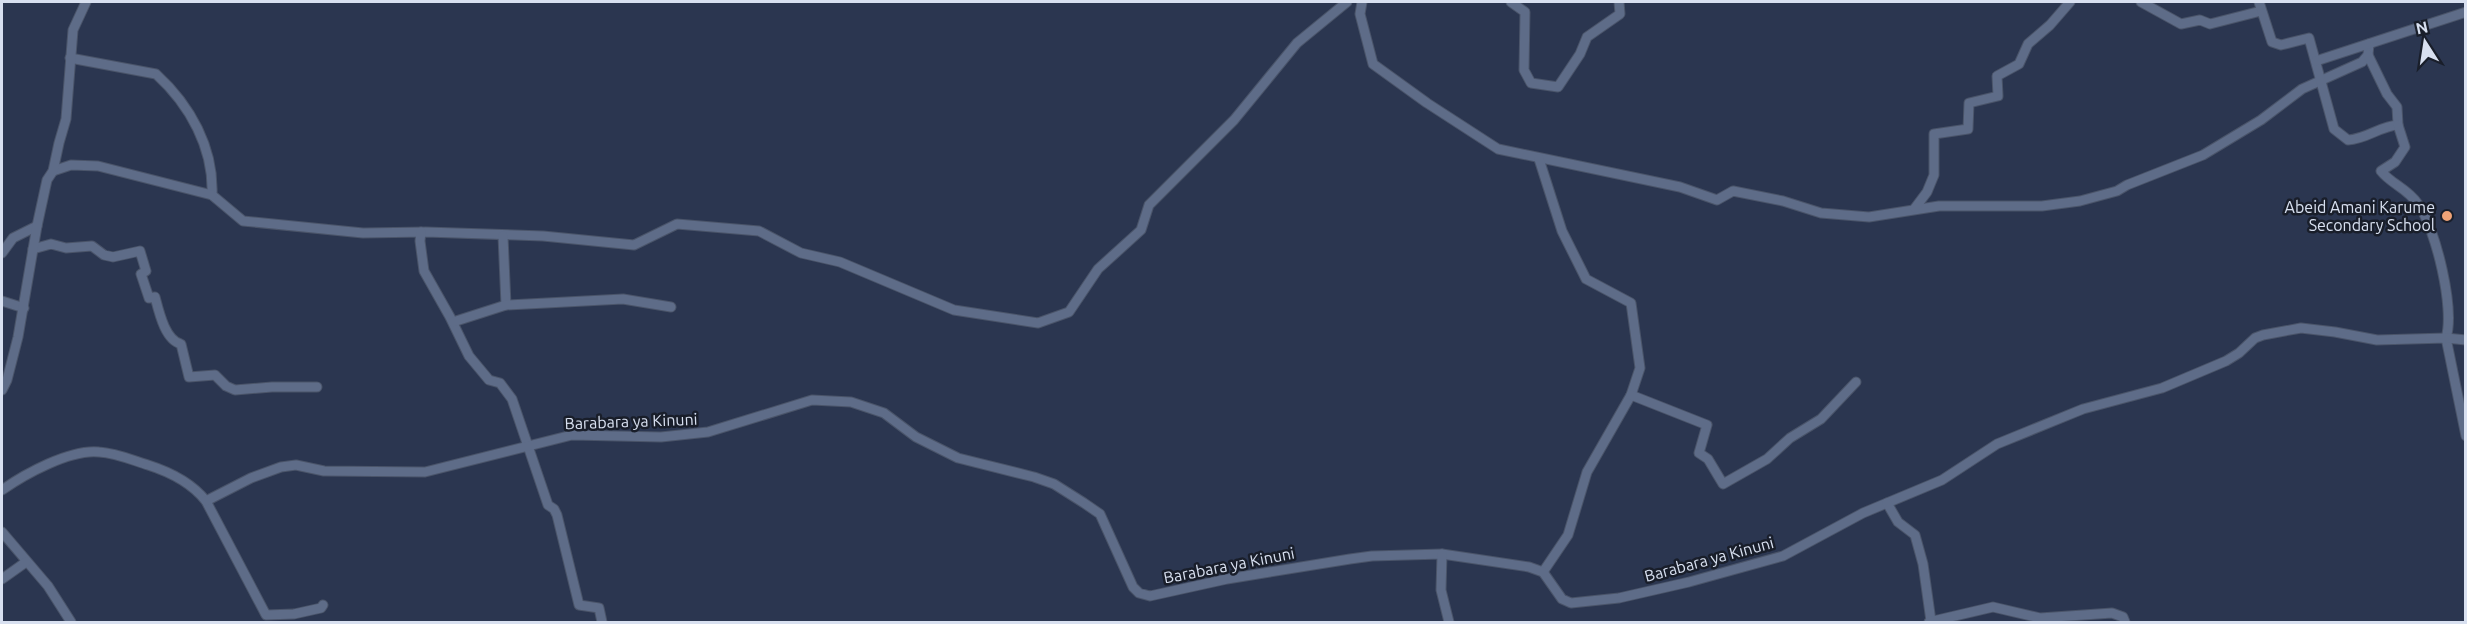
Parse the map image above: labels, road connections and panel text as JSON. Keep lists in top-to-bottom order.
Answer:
{
  "streets": {
    "street": ["Barabara ya Kinuni"]
  },
  "places": ["Abeid Amani Karume Secondary School"],
  "north": "top"
}
